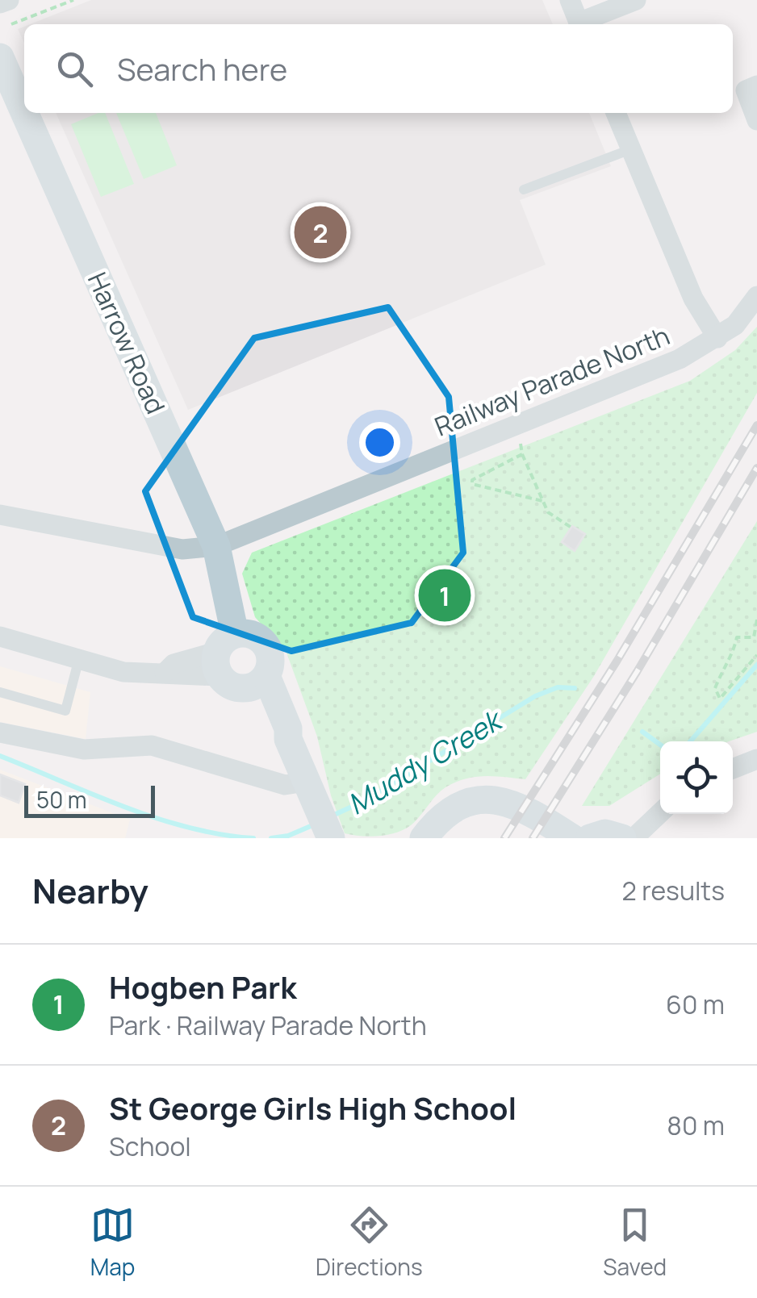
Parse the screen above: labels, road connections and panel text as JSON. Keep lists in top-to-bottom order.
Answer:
{
  "streets": {
    "main road": ["Harrow Road"],
    "street": ["Railway Parade North"]
  },
  "crossings": [
    ["Harrow Road", "Railway Parade North"]
  ],
  "water": ["Muddy Creek"],
  "scale_bar": "50 m",
  "page": {
    "search": "Search here",
    "pins": ["2", "1"],
    "scale": "50 m",
    "heading": ["Nearby", "2 results"],
    "list": [
      {
        "mark": "1",
        "name": "Hogben Park",
        "note": "Park · Railway Parade North",
        "value": "60 m"
      },
      {
        "mark": "2",
        "name": "St George Girls High School",
        "note": "School",
        "value": "80 m"
      }
    ],
    "nav": ["Map", "Directions", "Saved"]
  }
}
